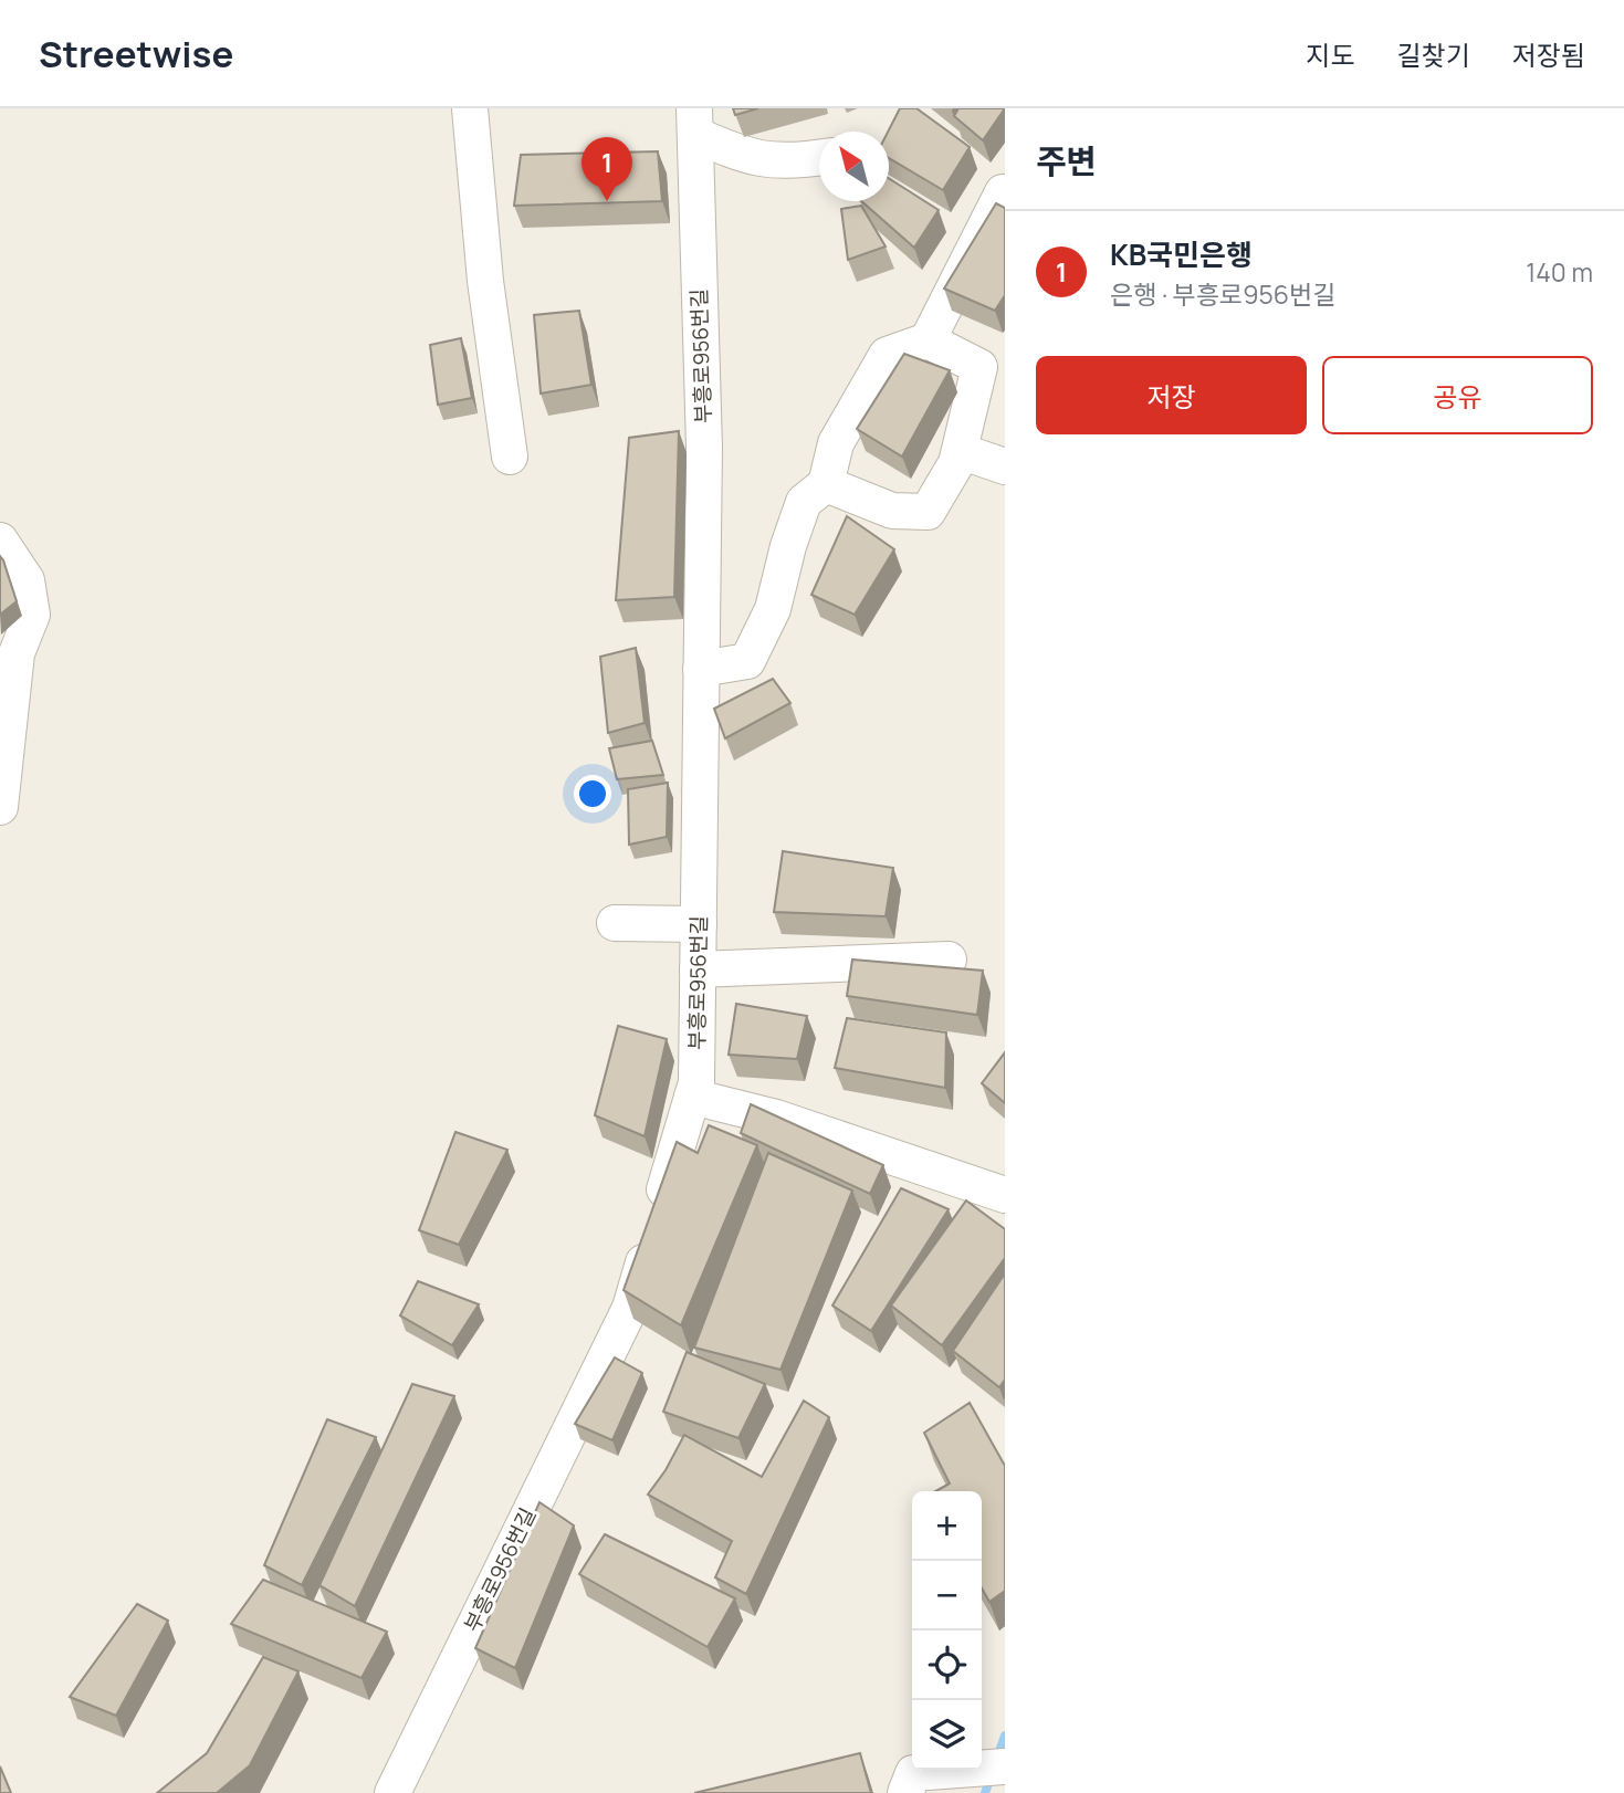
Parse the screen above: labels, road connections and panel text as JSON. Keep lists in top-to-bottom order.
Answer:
{
  "streets": {
    "street": ["부흥로956번길"]
  },
  "north": "top left",
  "page": {
    "header": "Streetwise",
    "nav": ["지도", "길찾기", "저장됨"],
    "heading": "주변",
    "pins": "1",
    "list": [
      {
        "mark": "1",
        "name": "KB국민은행",
        "note": "은행 · 부흥로956번길",
        "value": "140 m"
      }
    ],
    "buttons": ["저장", "공유"],
    "map_buttons": ["+", "−"]
  }
}
